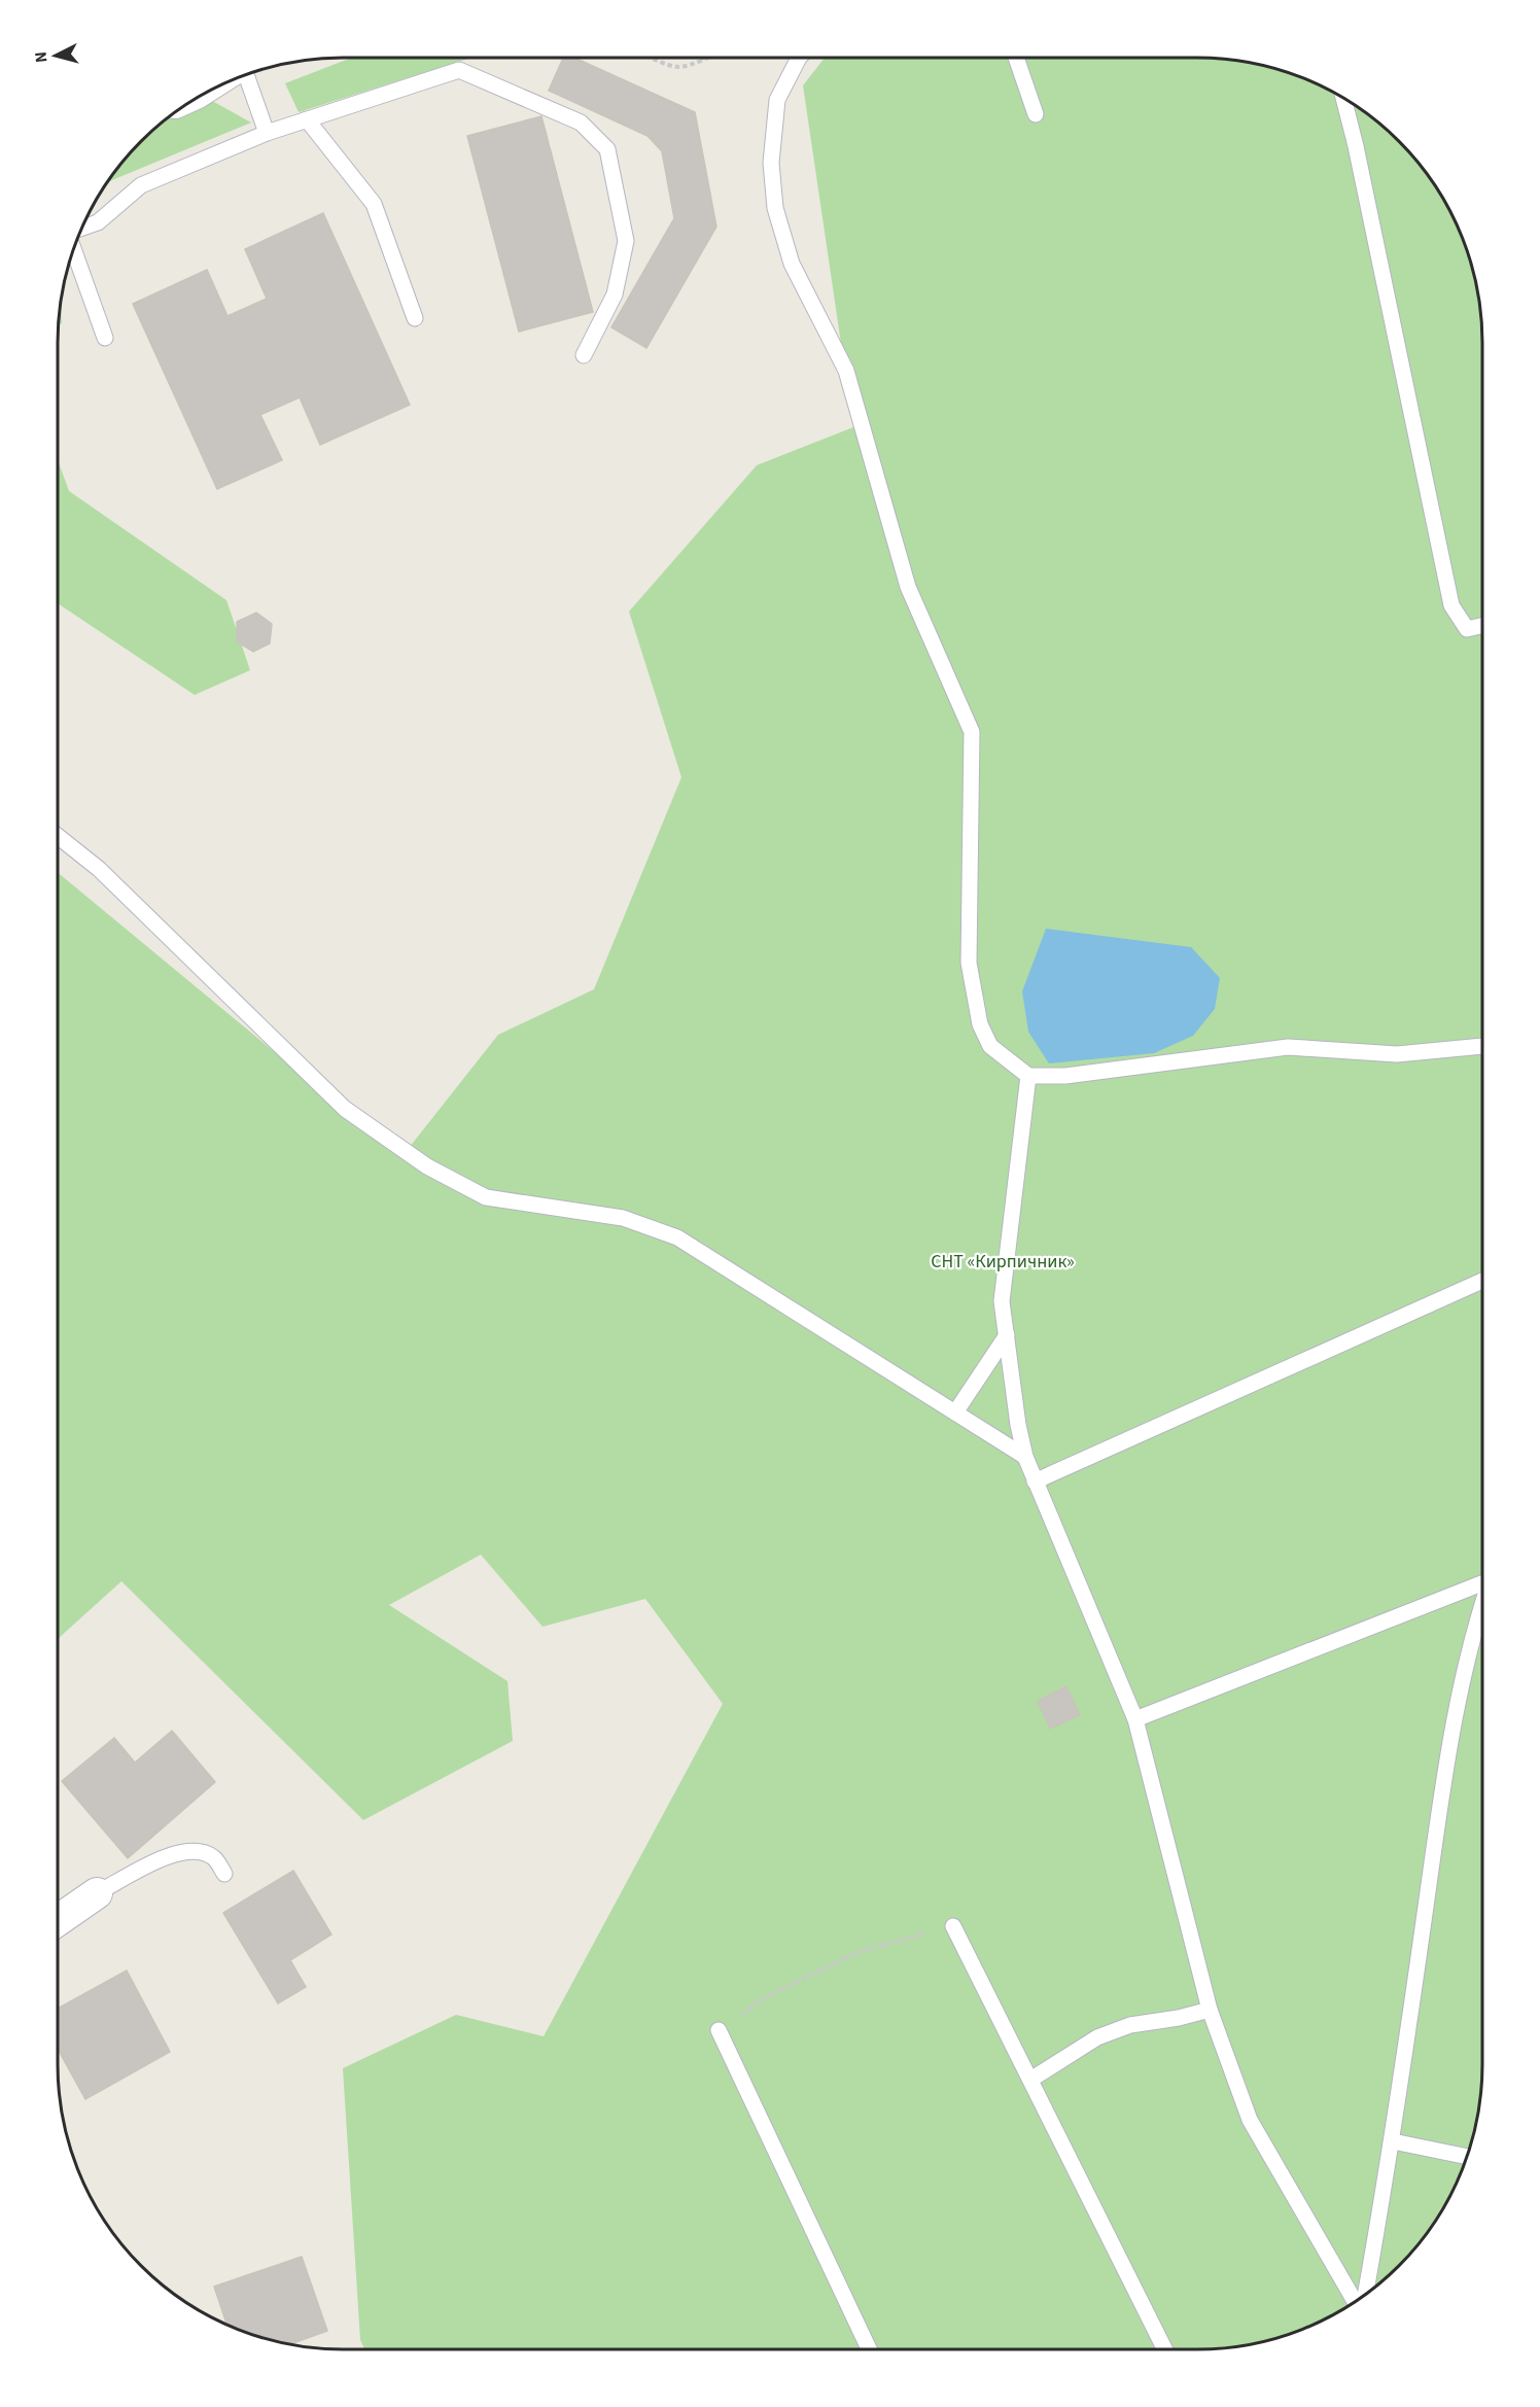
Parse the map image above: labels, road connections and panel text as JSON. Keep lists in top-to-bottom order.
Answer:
{
  "parks": ["СНТ «Кирпичник»"],
  "north": "left"
}
